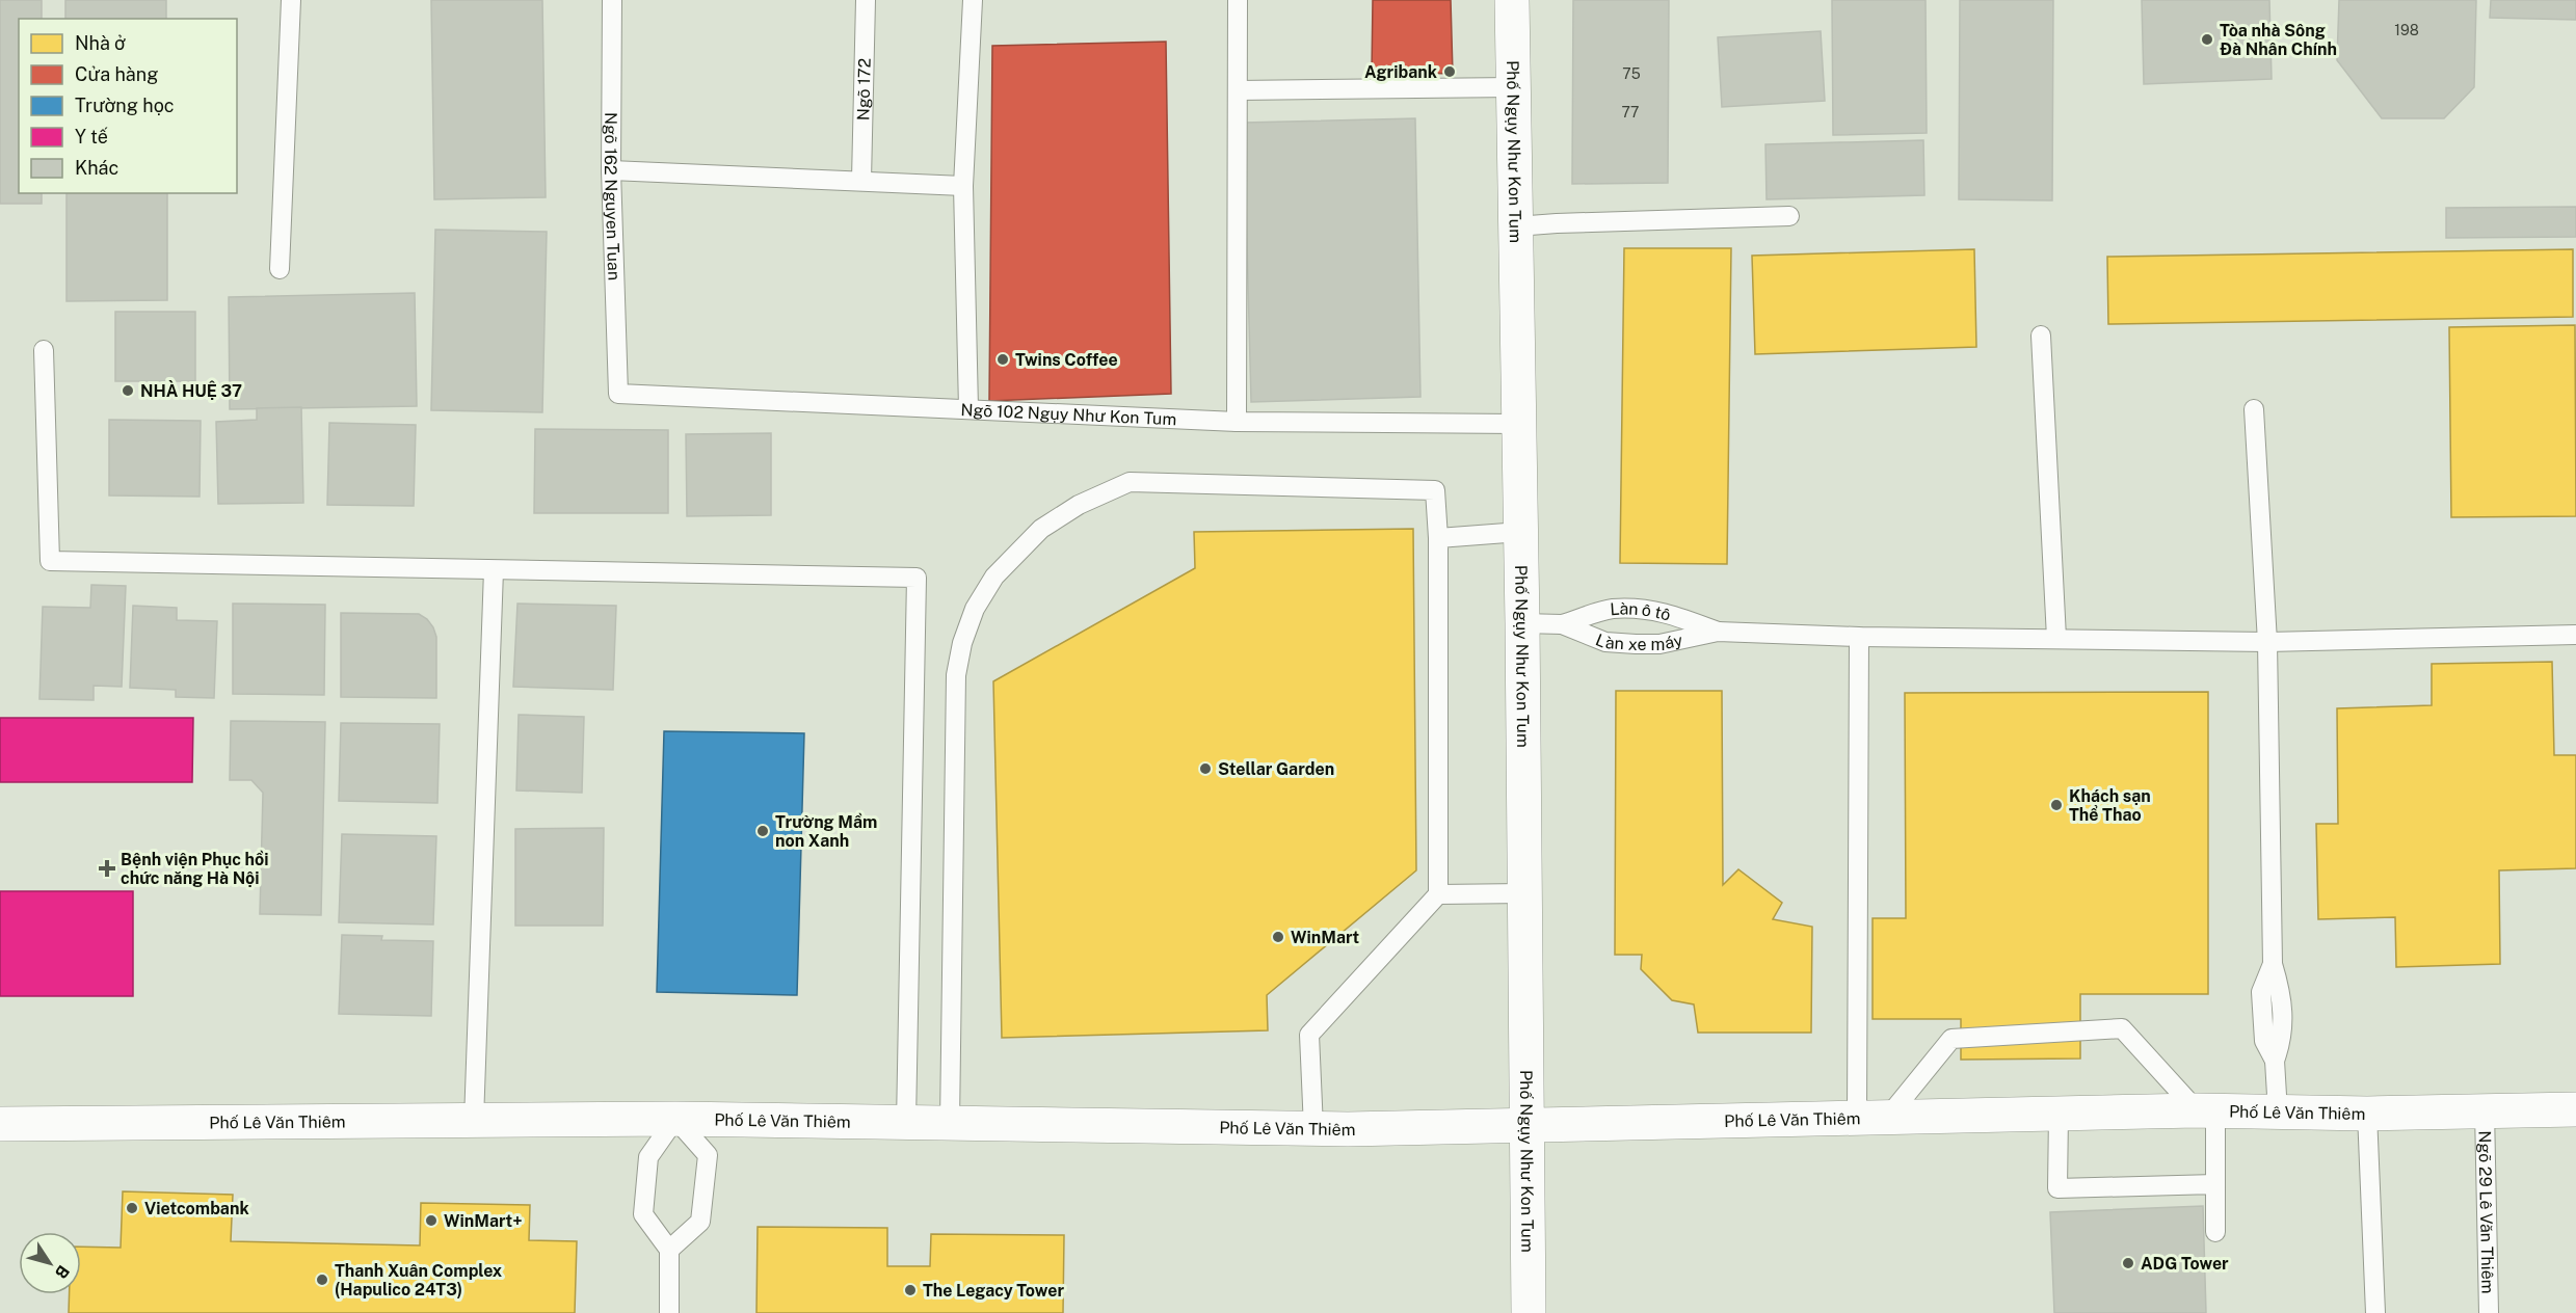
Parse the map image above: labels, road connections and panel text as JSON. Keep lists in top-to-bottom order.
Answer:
{
  "streets": {
    "street": ["Phố Ngụy Như Kon Tum", "Phố Lê Văn Thiêm"],
    "lane": [
      "Ngõ 172",
      "Ngõ 162 Nguyen Tuan",
      "Ngõ 102 Ngụy Như Kon Tum",
      "Làn ô tô",
      "Làn xe máy",
      "Ngõ 29 Lê Văn Thiêm"
    ]
  },
  "crossings": [
    ["Phố Ngụy Như Kon Tum", "Ngõ 102 Ngụy Như Kon Tum"],
    ["Phố Ngụy Như Kon Tum", "Phố Lê Văn Thiêm"],
    ["Ngõ 162 Nguyen Tuan", "Ngõ 102 Ngụy Như Kon Tum"],
    ["Làn ô tô", "Làn xe máy"],
    ["Phố Lê Văn Thiêm", "Ngõ 29 Lê Văn Thiêm"]
  ],
  "places": {
    "other": [
      "Tòa nhà Sông Đà Nhân Chính",
      "Agribank",
      "Twins Coffee",
      "NHÀ HUỆ 37",
      "Stellar Garden",
      "Khách sạn Thể Thao",
      "Trường Mầm non Xanh",
      "WinMart",
      "Vietcombank",
      "WinMart+",
      "ADG Tower",
      "Thanh Xuân Complex (Hapulico 24T3)",
      "The Legacy Tower"
    ],
    "health": ["Bệnh viện Phục hồi chức năng Hà Nội"]
  },
  "house_numbers": ["198", "75", "77"],
  "legend": [
    "Nhà ở",
    "Cửa hàng",
    "Trường học",
    "Y tế",
    "Khác"
  ],
  "north": "bottom right"
}
